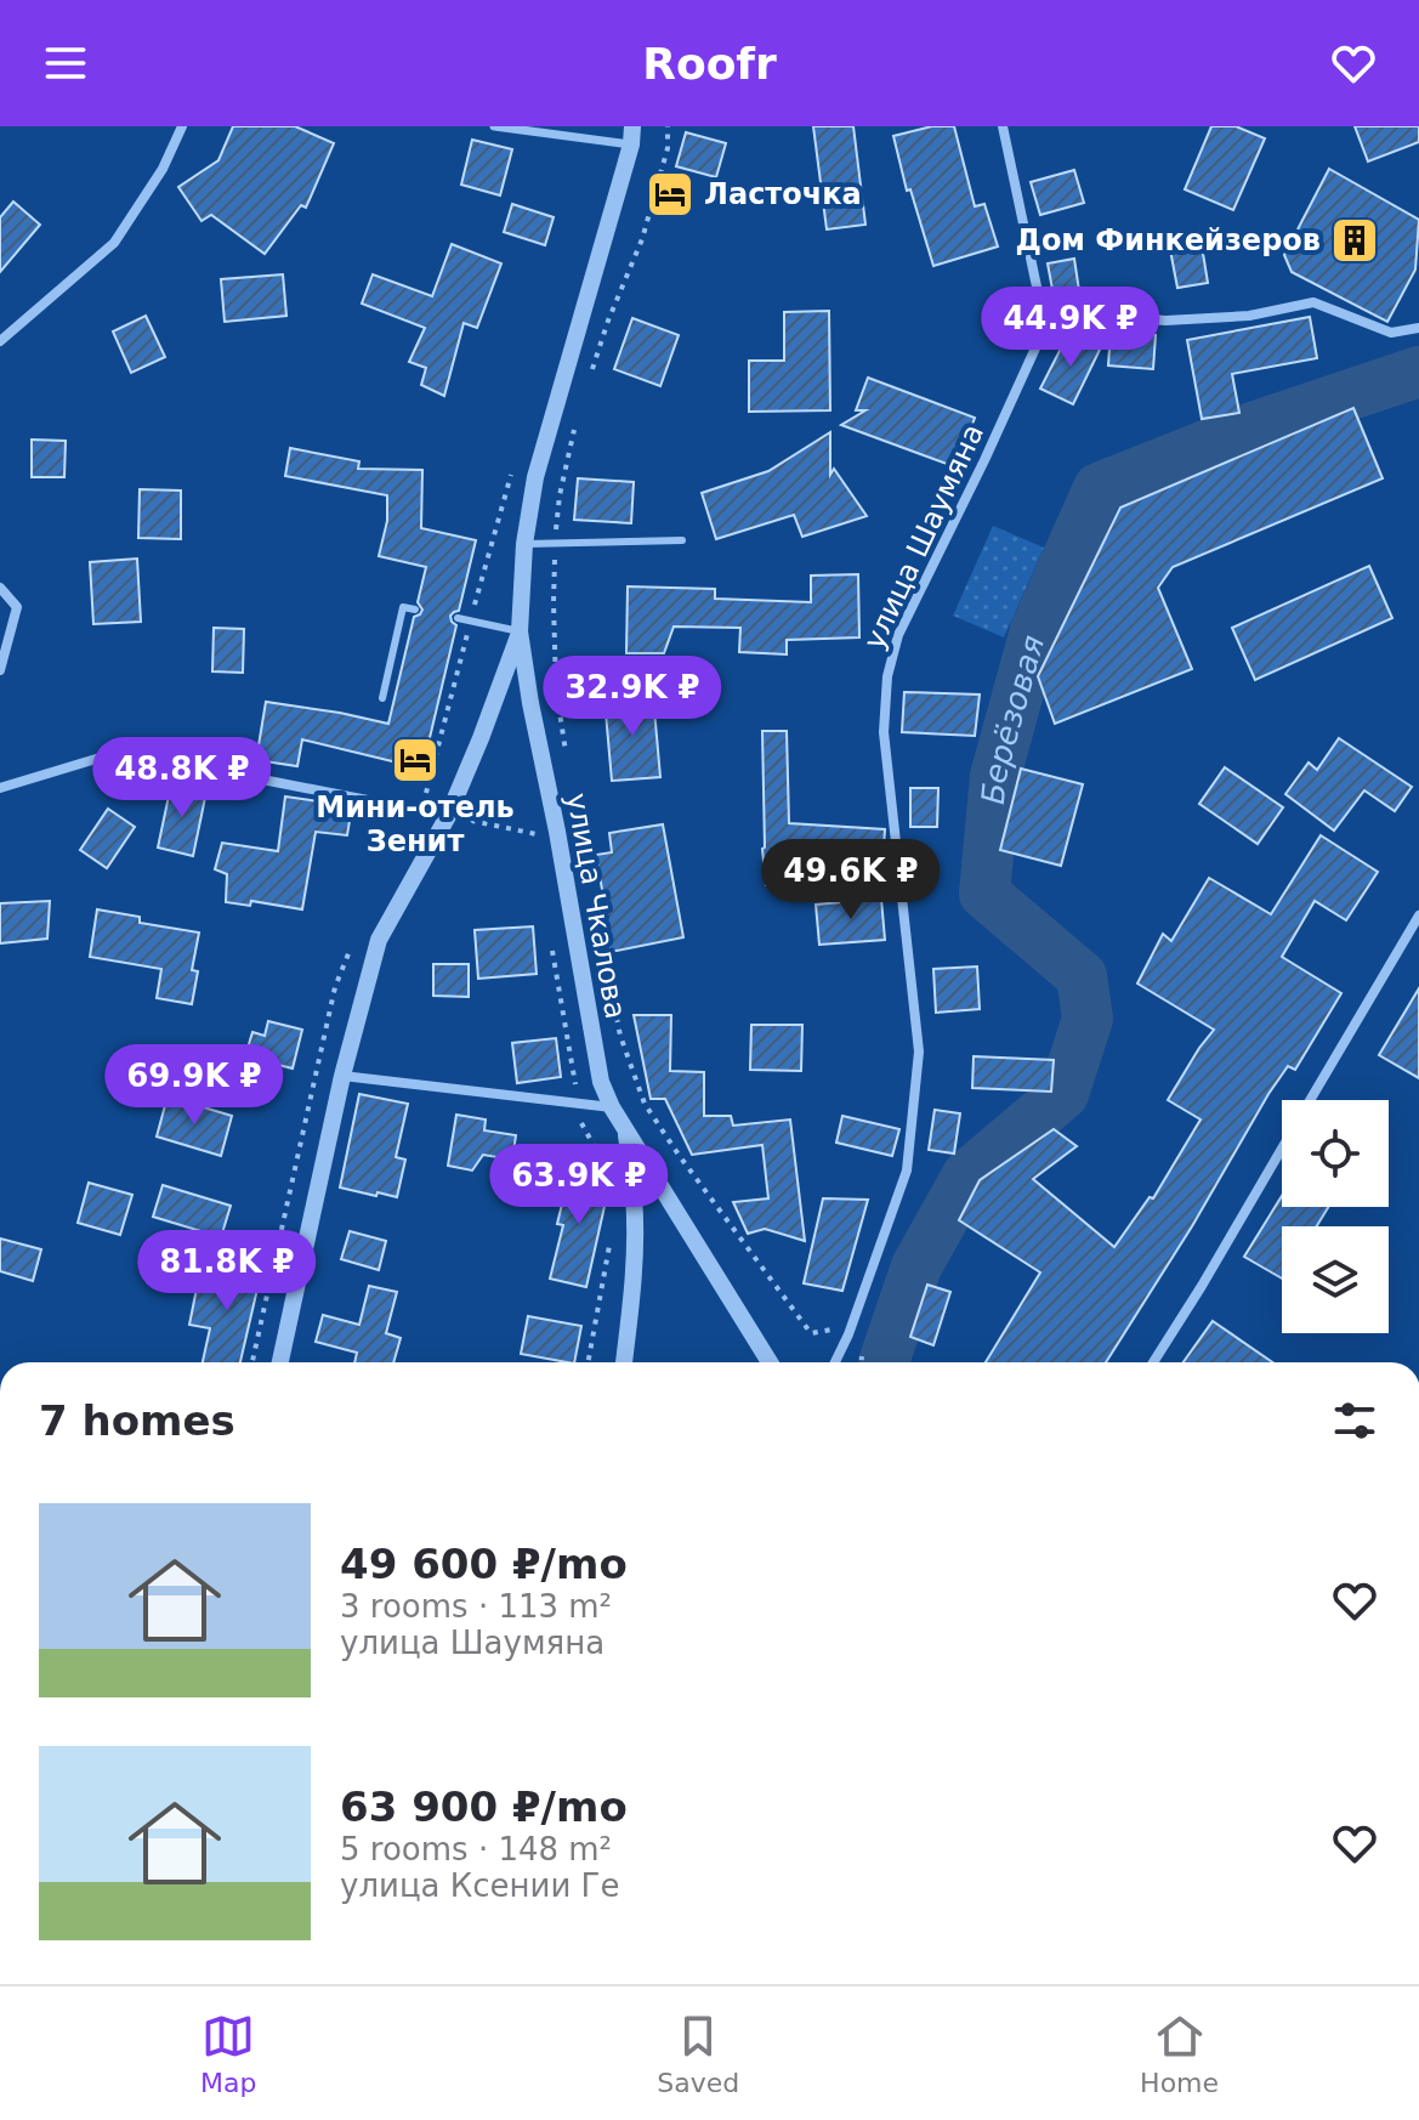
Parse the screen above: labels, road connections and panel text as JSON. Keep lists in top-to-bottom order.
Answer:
{
  "streets": {
    "street": ["улица Шаумяна", "улица Чкалова"]
  },
  "water": ["Берёзовая"],
  "places": {
    "hotel": ["Ласточка", "Мини-отель Зенит"],
    "building": ["Дом Финкейзеров"]
  },
  "page": {
    "header": "Roofr",
    "price": [
      "44.9K ₽",
      "32.9K ₽",
      "48.8K ₽",
      "49.6K ₽",
      "69.9K ₽",
      "63.9K ₽",
      "81.8K ₽"
    ],
    "heading": "7 homes",
    "list": [
      {
        "name": "49 600 ₽/mo",
        "note": "3 rooms · 113 m² · улица Шаумяна"
      },
      {
        "name": "63 900 ₽/mo",
        "note": "5 rooms · 148 m² · улица Ксении Ге"
      }
    ],
    "tabs": ["Map", "Saved", "Home"]
  }
}
